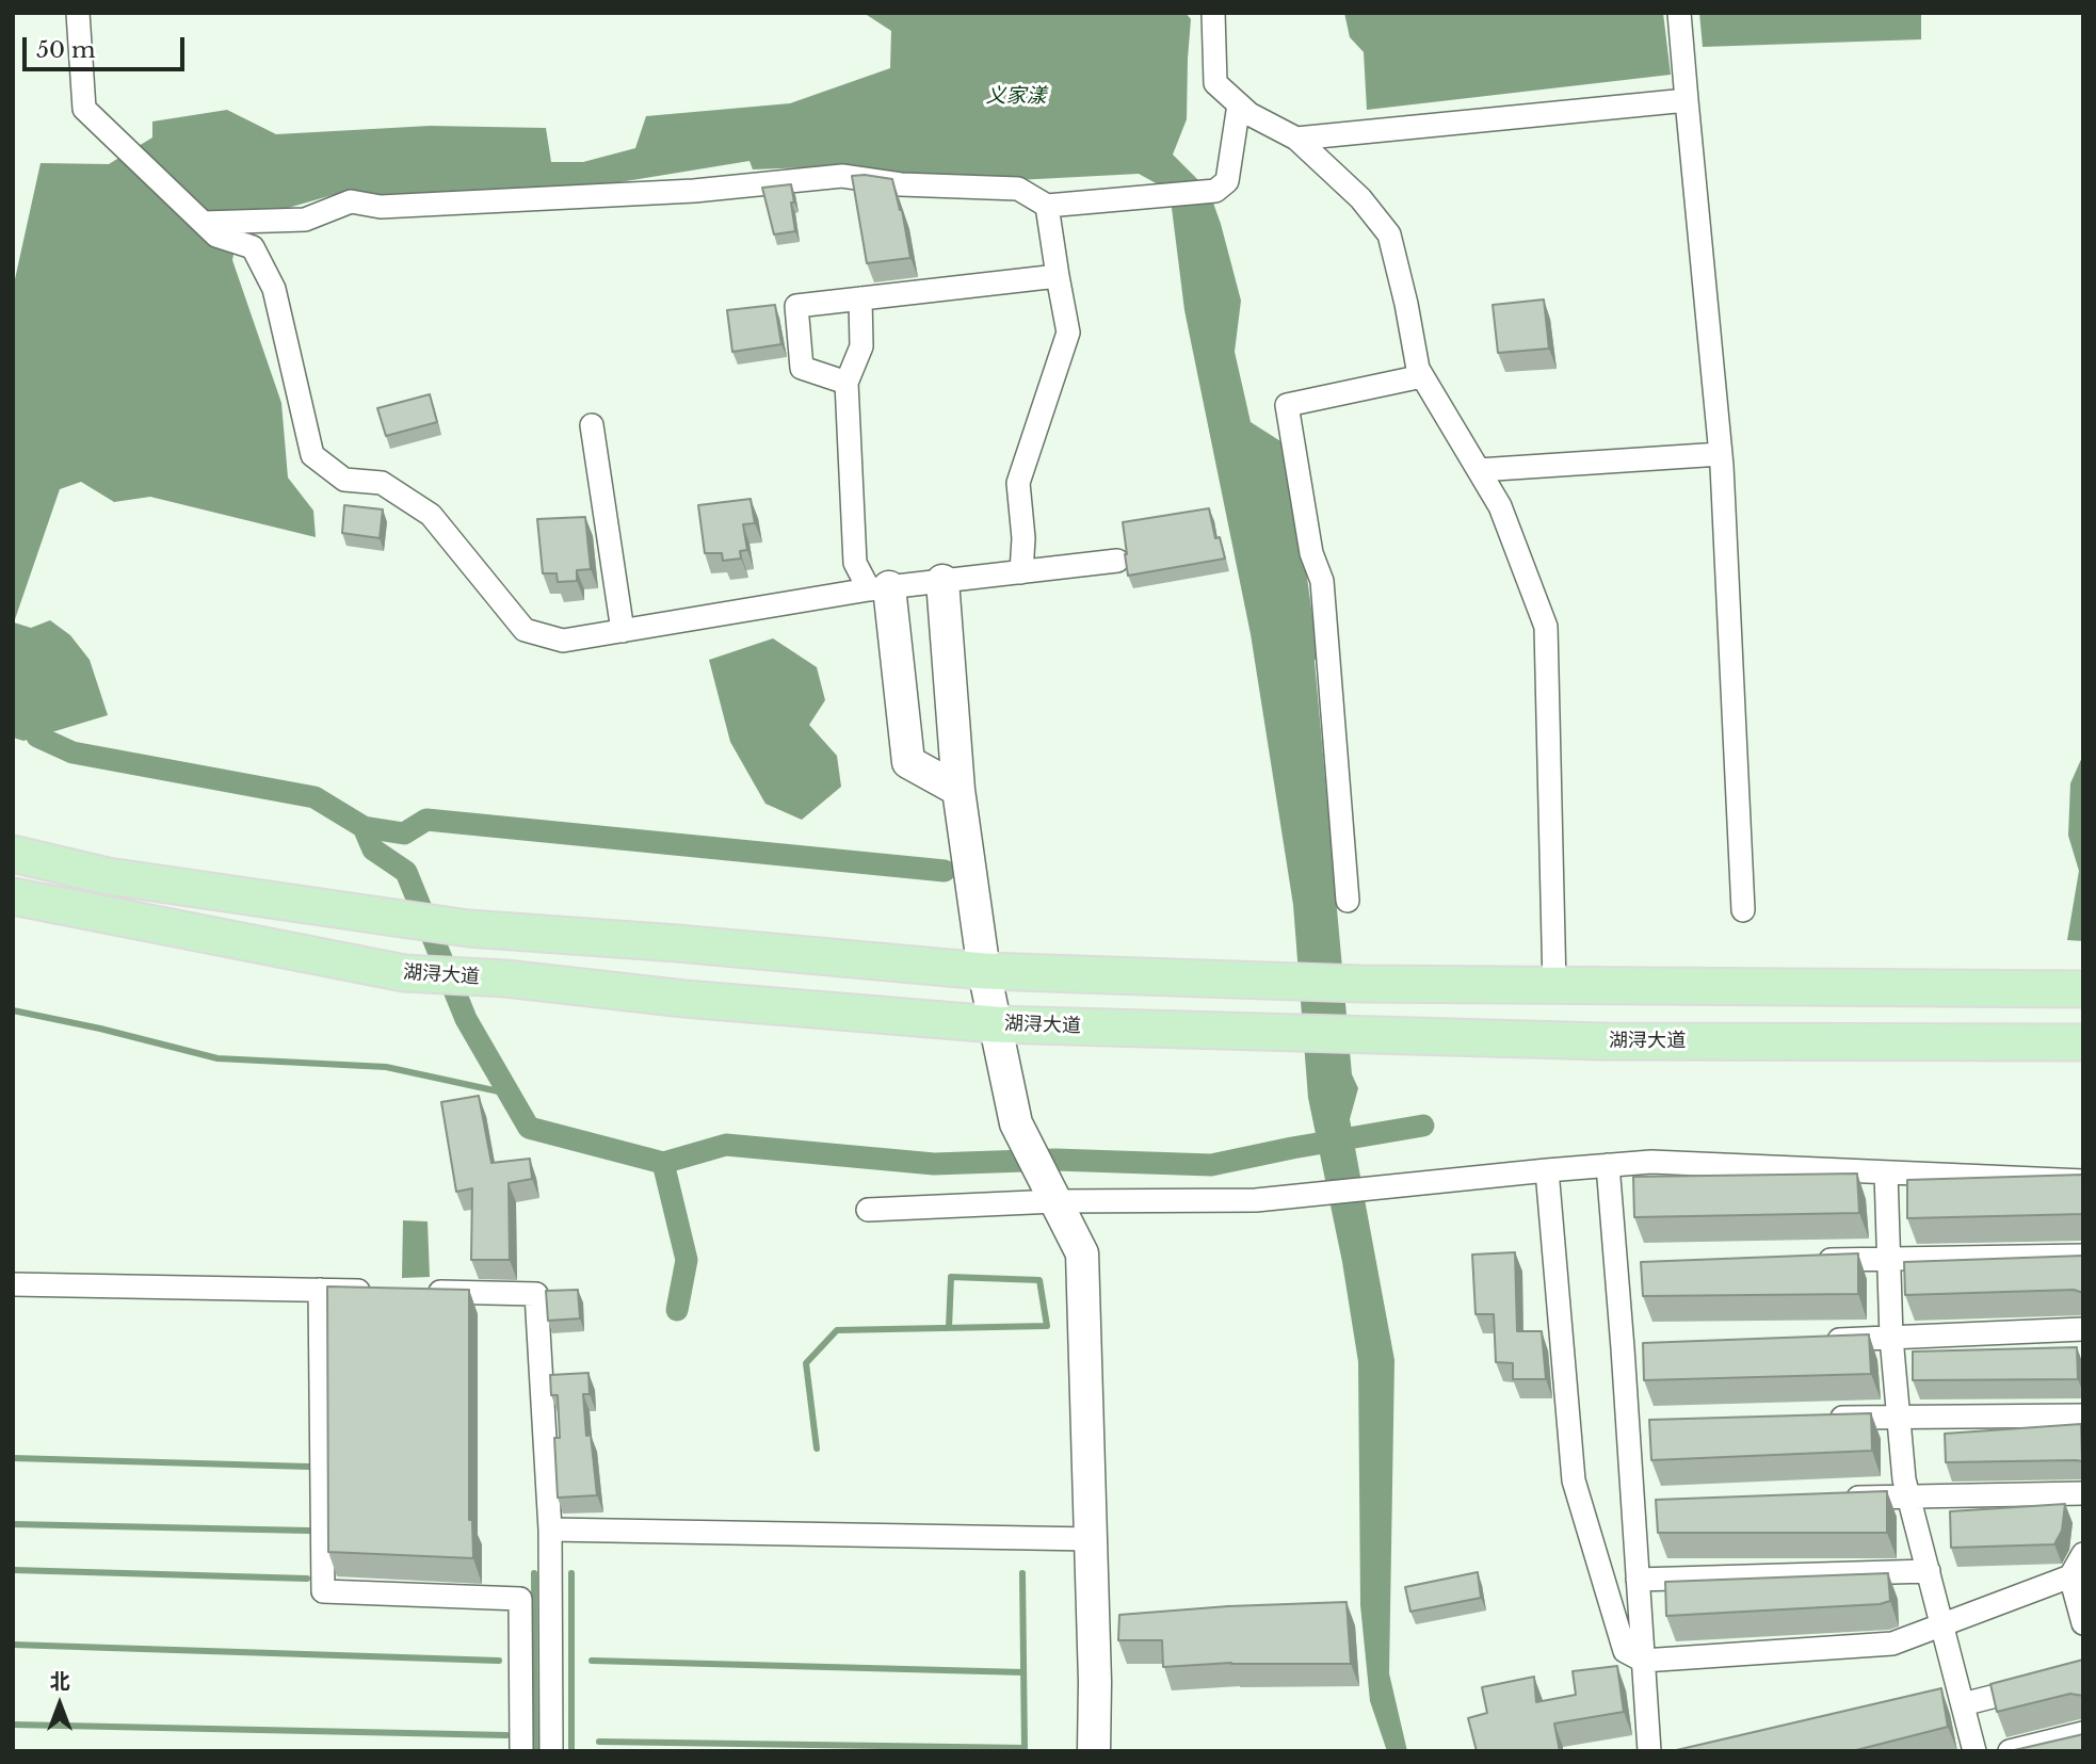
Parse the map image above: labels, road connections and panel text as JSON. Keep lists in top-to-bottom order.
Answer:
{
  "streets": {
    "main road": ["湖浔大道"]
  },
  "water": ["义家漾"],
  "scale_bar": "50 m",
  "north": "top"
}
